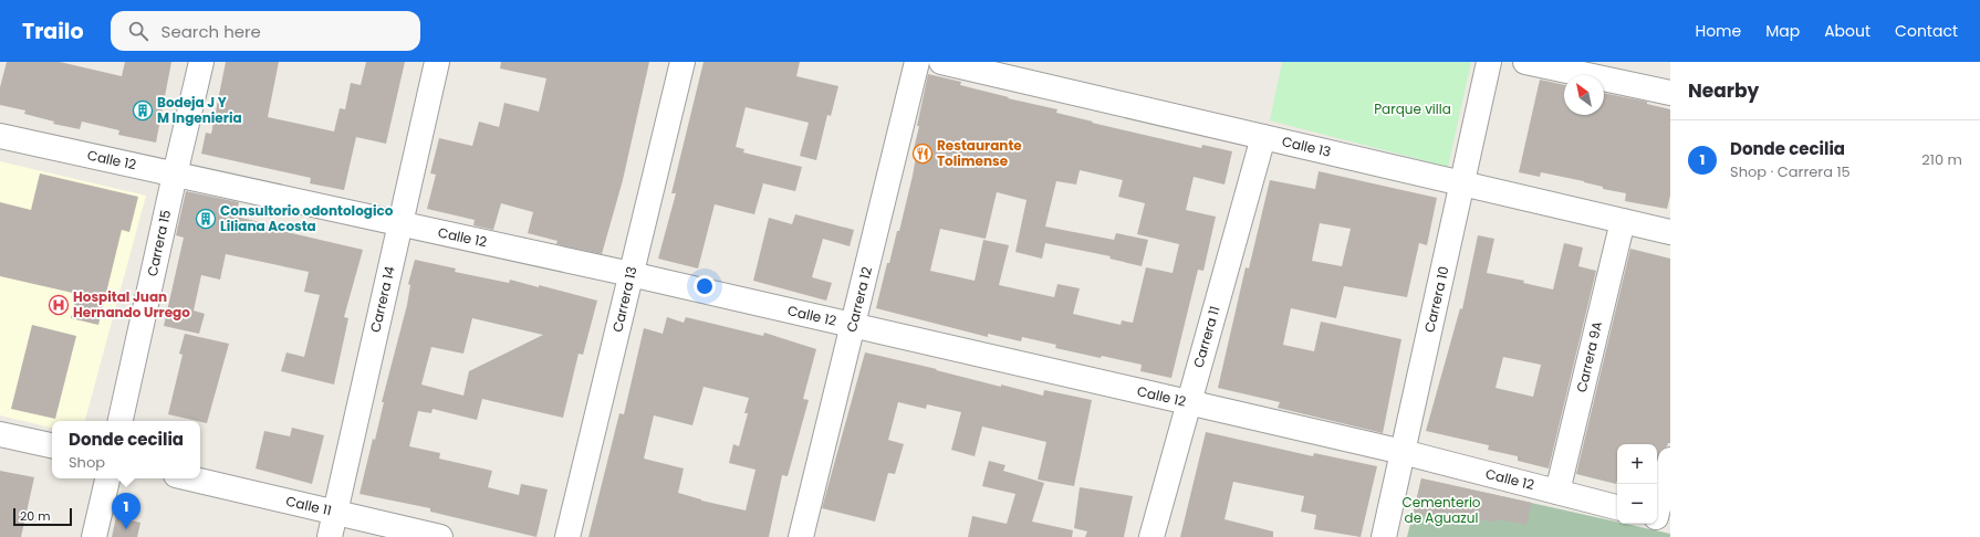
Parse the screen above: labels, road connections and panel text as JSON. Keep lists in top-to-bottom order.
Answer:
{
  "streets": {
    "street": [
      "Calle 13",
      "Calle 12",
      "Carrera 15",
      "Carrera 14",
      "Carrera 13",
      "Carrera 12",
      "Carrera 10",
      "Carrera 11",
      "Carrera 9A",
      "Calle 11"
    ]
  },
  "crossings": [
    ["Calle 13", "Carrera 10"],
    ["Calle 13", "Carrera 11"],
    ["Calle 13", "Carrera 9A"],
    ["Calle 12", "Carrera 15"],
    ["Calle 12", "Carrera 14"],
    ["Calle 12", "Carrera 13"],
    ["Calle 12", "Carrera 12"],
    ["Calle 12", "Carrera 10"],
    ["Calle 12", "Carrera 11"],
    ["Calle 12", "Carrera 9A"],
    ["Carrera 14", "Calle 11"]
  ],
  "parks": ["Parque villa", "Cementerio de Aguazul"],
  "places": {
    "building": ["Bodeja J Y M Ingenieria", "Consultorio odontologico Liliana Acosta"],
    "restaurant": ["Restaurante Tolimense"],
    "hospital": ["Hospital Juan Hernando Urrego"]
  },
  "scale_bar": "20 m",
  "north": "top left",
  "page": {
    "header": "Trailo",
    "search": "Search here",
    "nav": [
      "Home",
      "Map",
      "About",
      "Contact"
    ],
    "heading": "Nearby",
    "list": [
      {
        "mark": "1",
        "name": "Donde cecilia",
        "note": "Shop · Carrera 15",
        "value": "210 m"
      }
    ],
    "popup": ["Donde cecilia", "Shop"],
    "map_buttons": ["+", "−"],
    "pins": "1",
    "scale": "20 m"
  }
}
